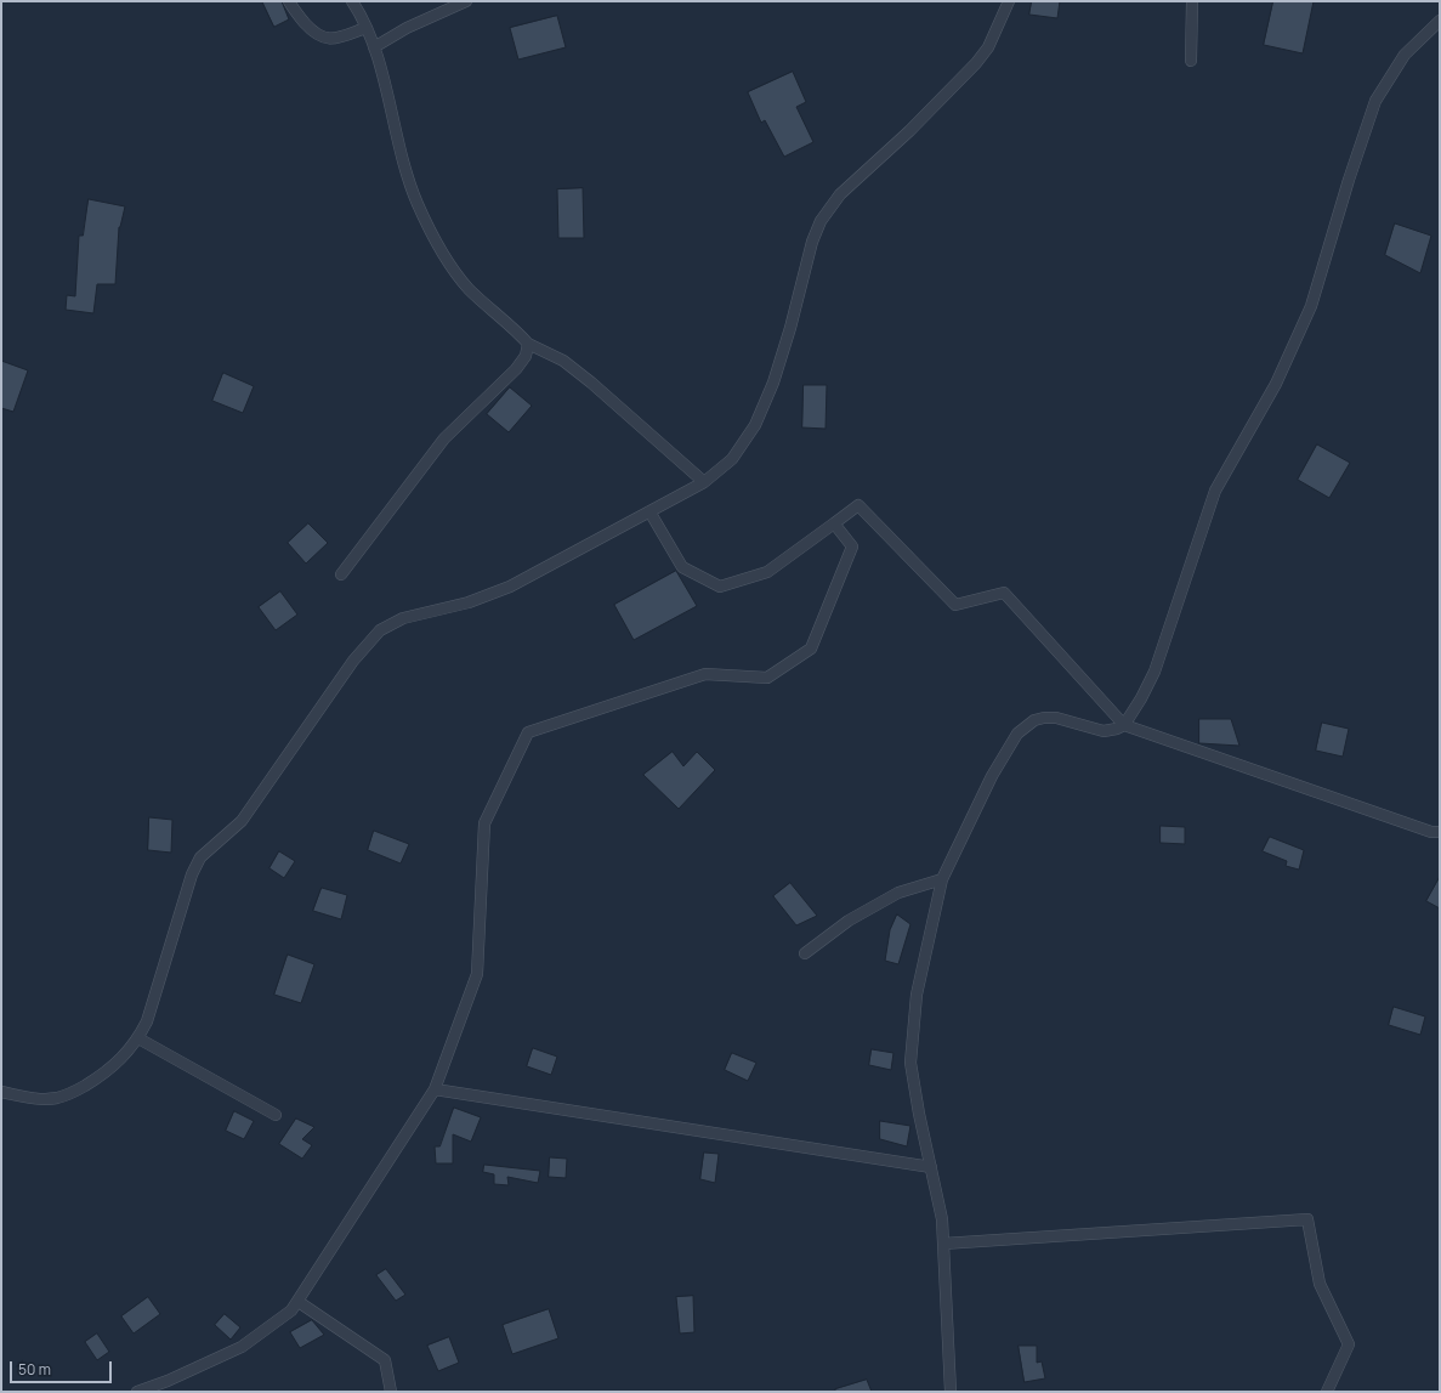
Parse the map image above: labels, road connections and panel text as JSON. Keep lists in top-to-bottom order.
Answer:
{
  "scale_bar": "50 m"
}
